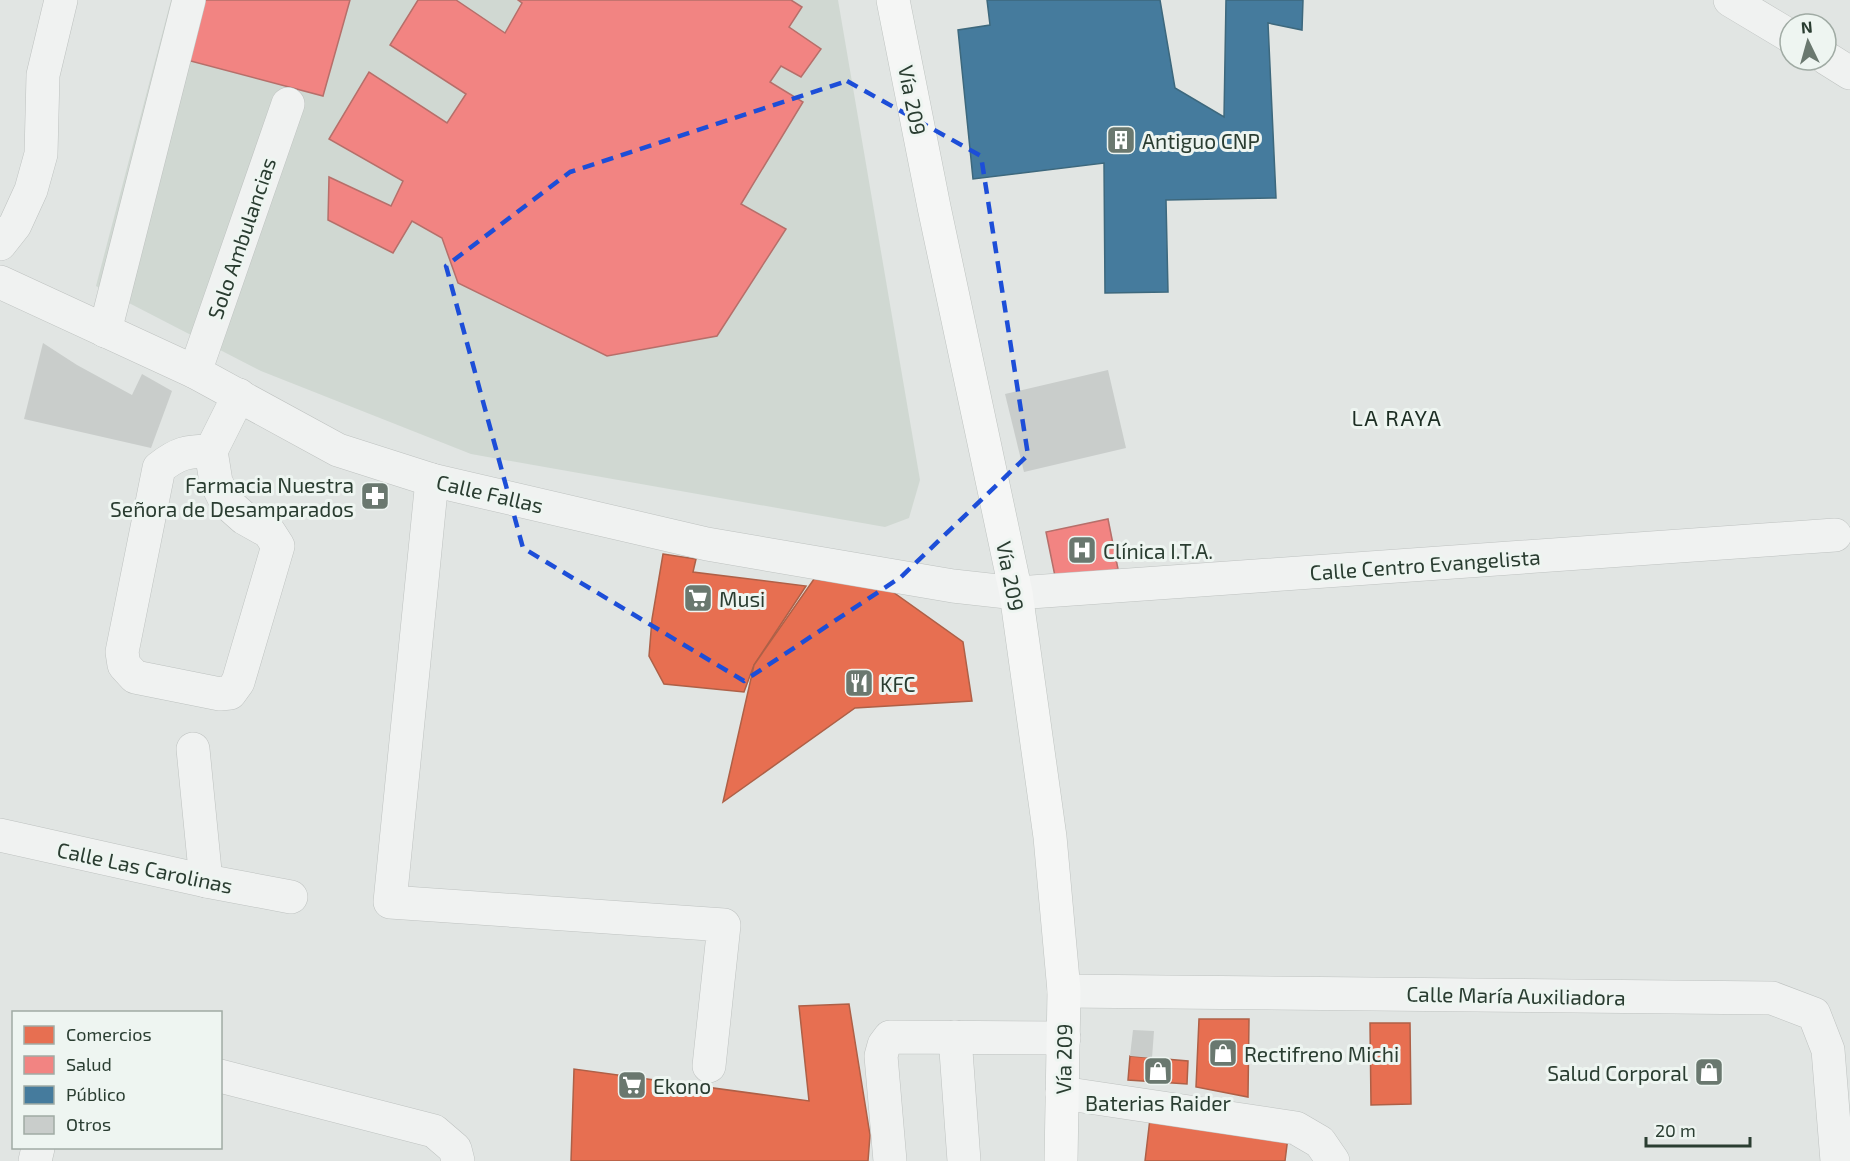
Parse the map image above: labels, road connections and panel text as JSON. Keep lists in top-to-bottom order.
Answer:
{
  "streets": {
    "main road": ["Vía 209"],
    "street": [
      "Solo Ambulancias",
      "Calle Fallas",
      "Calle Centro Evangelista",
      "Calle Las Carolinas",
      "Calle María Auxiliadora"
    ]
  },
  "crossings": [
    ["Vía 209", "Calle Fallas"],
    ["Vía 209", "Calle Centro Evangelista"],
    ["Vía 209", "Calle María Auxiliadora"],
    ["Solo Ambulancias", "Calle Fallas"],
    ["Calle Fallas", "Calle Centro Evangelista"]
  ],
  "districts": ["LA RAYA"],
  "places": {
    "building": ["Antiguo CNP"],
    "pharmacy": ["Farmacia Nuestra Señora de Desamparados"],
    "hospital": ["Clínica I.T.A."],
    "supermarket": ["Musi", "Ekono"],
    "restaurant": ["KFC"],
    "shop": ["Rectifreno Michi", "Baterias Raider", "Salud Corporal"]
  },
  "legend": [
    "Comercios",
    "Salud",
    "Público",
    "Otros"
  ],
  "scale_bar": "20 m",
  "north": "top"
}
